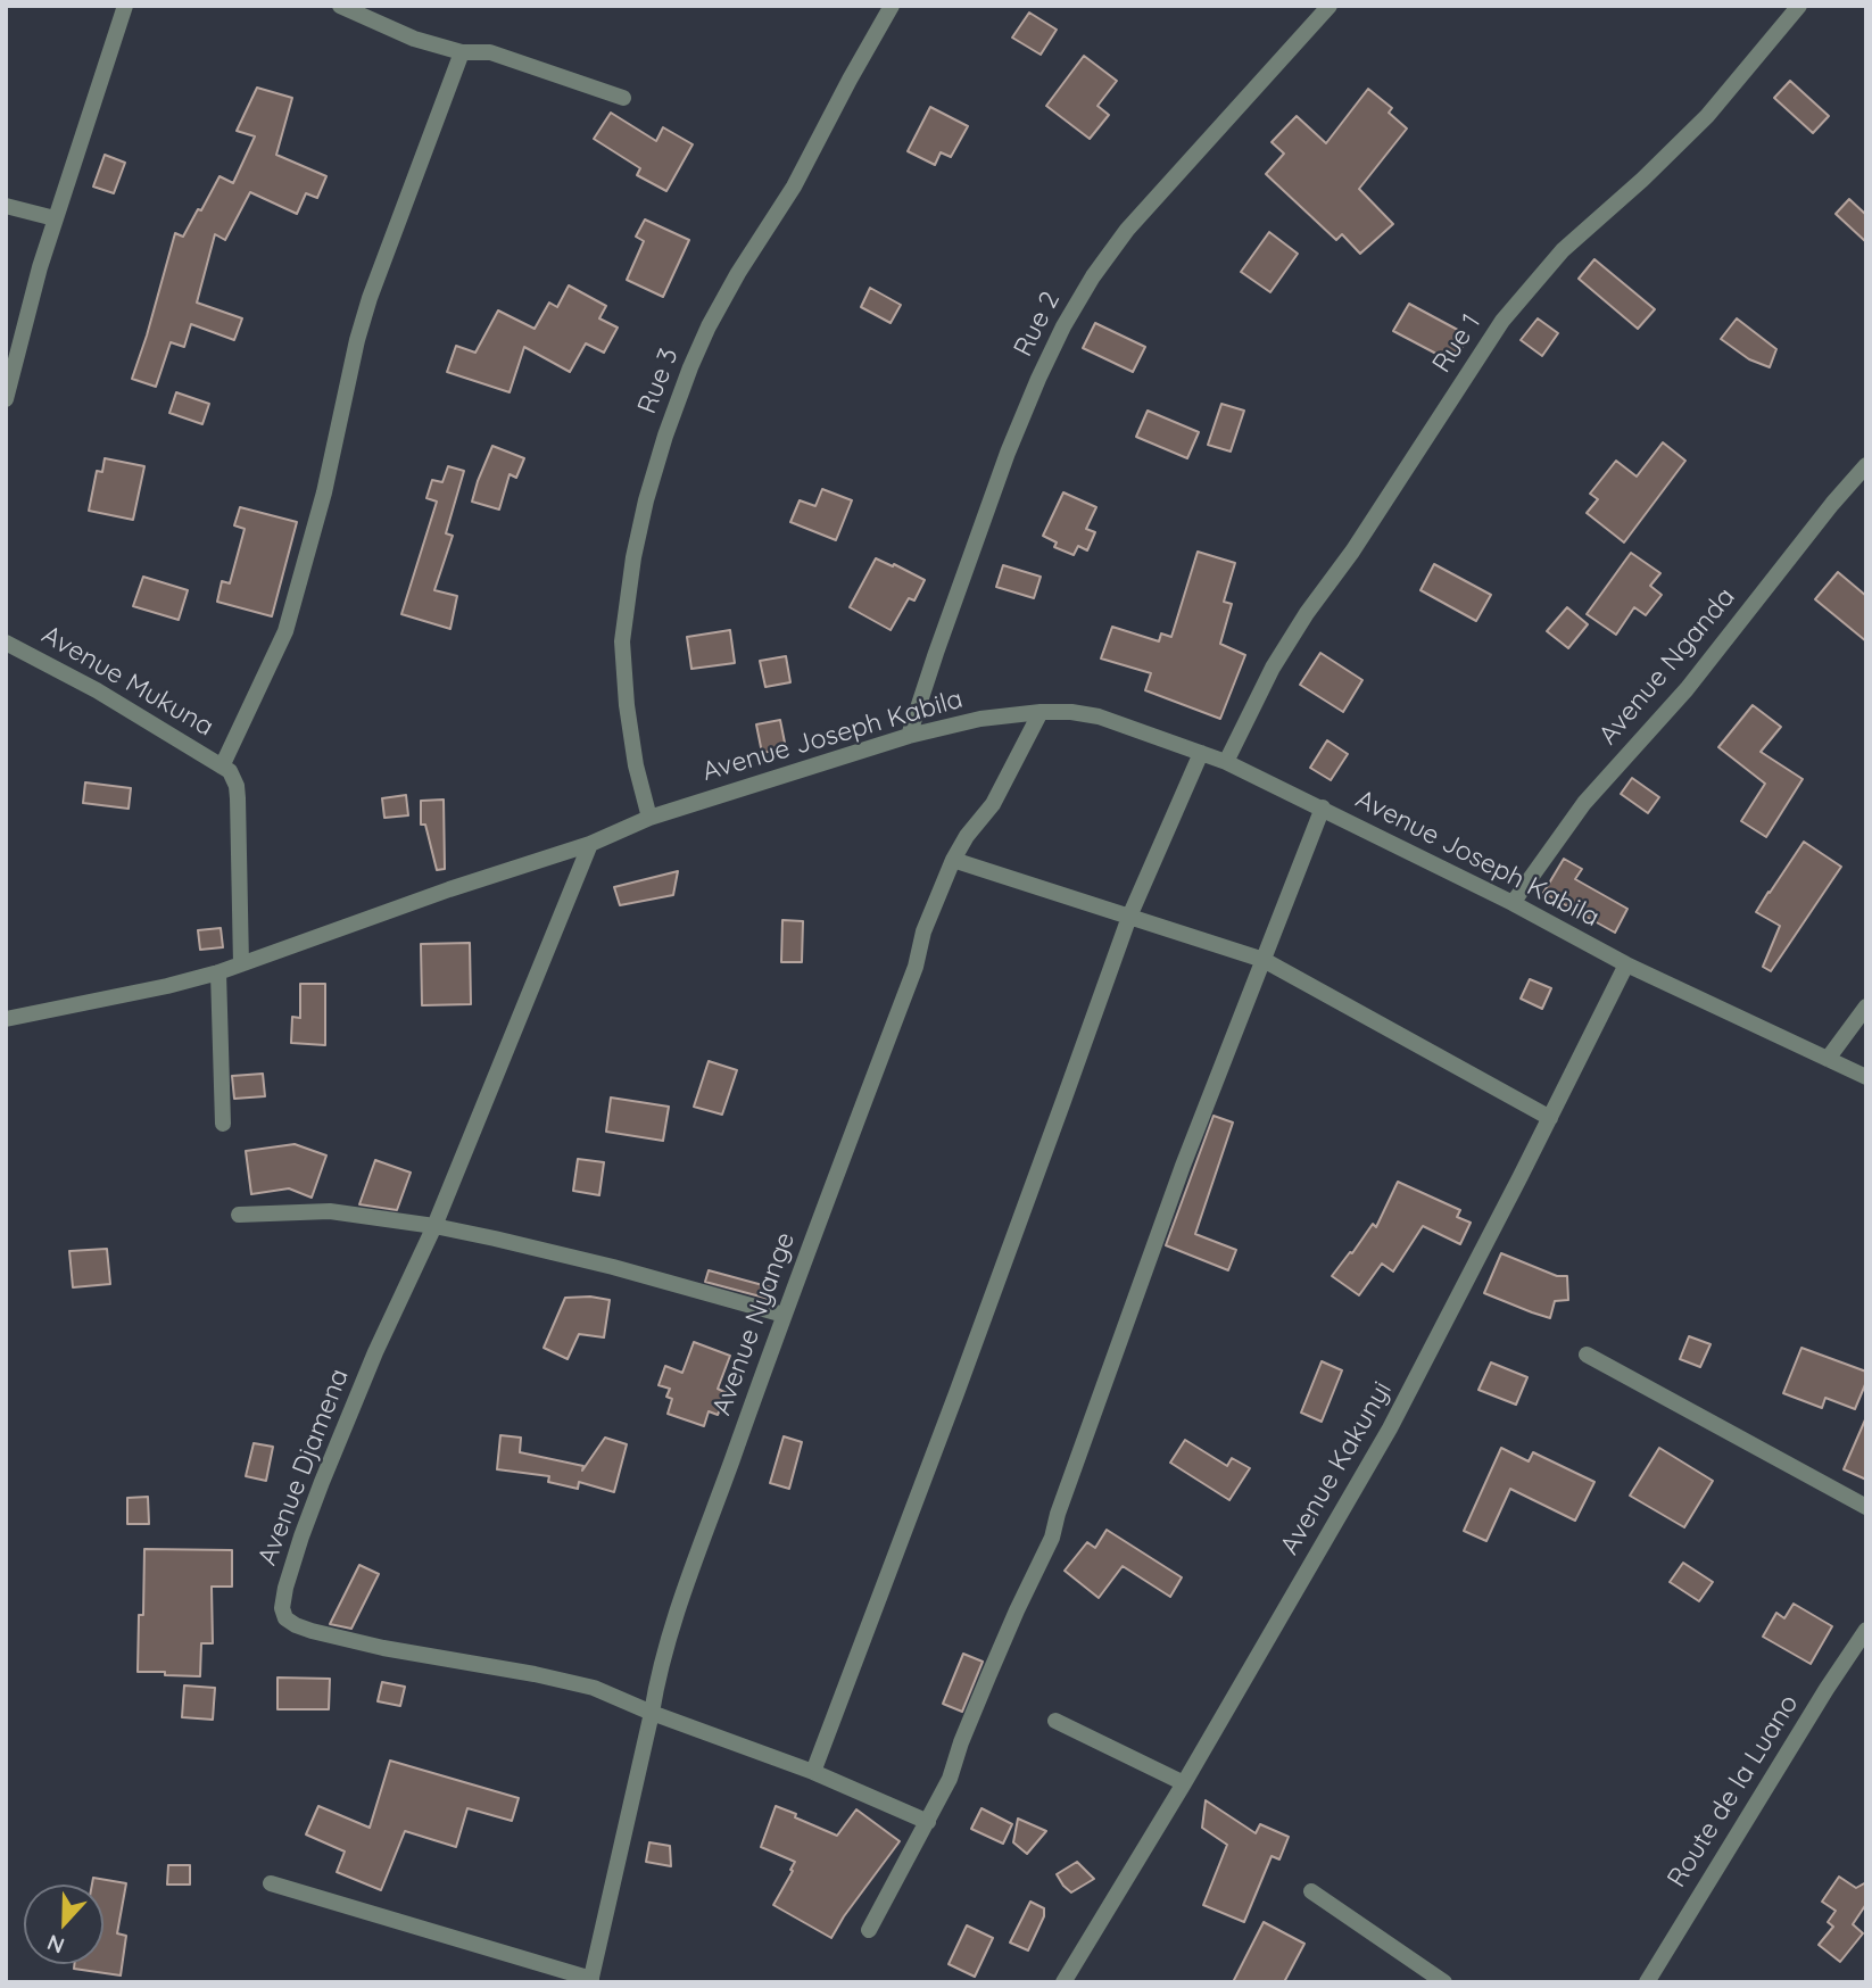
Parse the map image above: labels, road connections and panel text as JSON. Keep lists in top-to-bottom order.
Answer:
{
  "streets": {
    "street": [
      "Rue 2",
      "Rue 1",
      "Rue 3",
      "Avenue Nganda",
      "Avenue Mukuna",
      "Avenue Joseph Kabila",
      "Avenue Nyange",
      "Avenue Djamena",
      "Avenue Kakunyi",
      "Route de la Luano"
    ]
  },
  "crossings": [
    ["Rue 2", "Avenue Joseph Kabila"],
    ["Rue 1", "Avenue Joseph Kabila"],
    ["Rue 3", "Avenue Joseph Kabila"],
    ["Avenue Nganda", "Avenue Joseph Kabila"],
    ["Avenue Joseph Kabila", "Avenue Nyange"],
    ["Avenue Joseph Kabila", "Avenue Djamena"],
    ["Avenue Joseph Kabila", "Avenue Kakunyi"],
    ["Avenue Nyange", "Avenue Djamena"]
  ],
  "north": "bottom"
}
